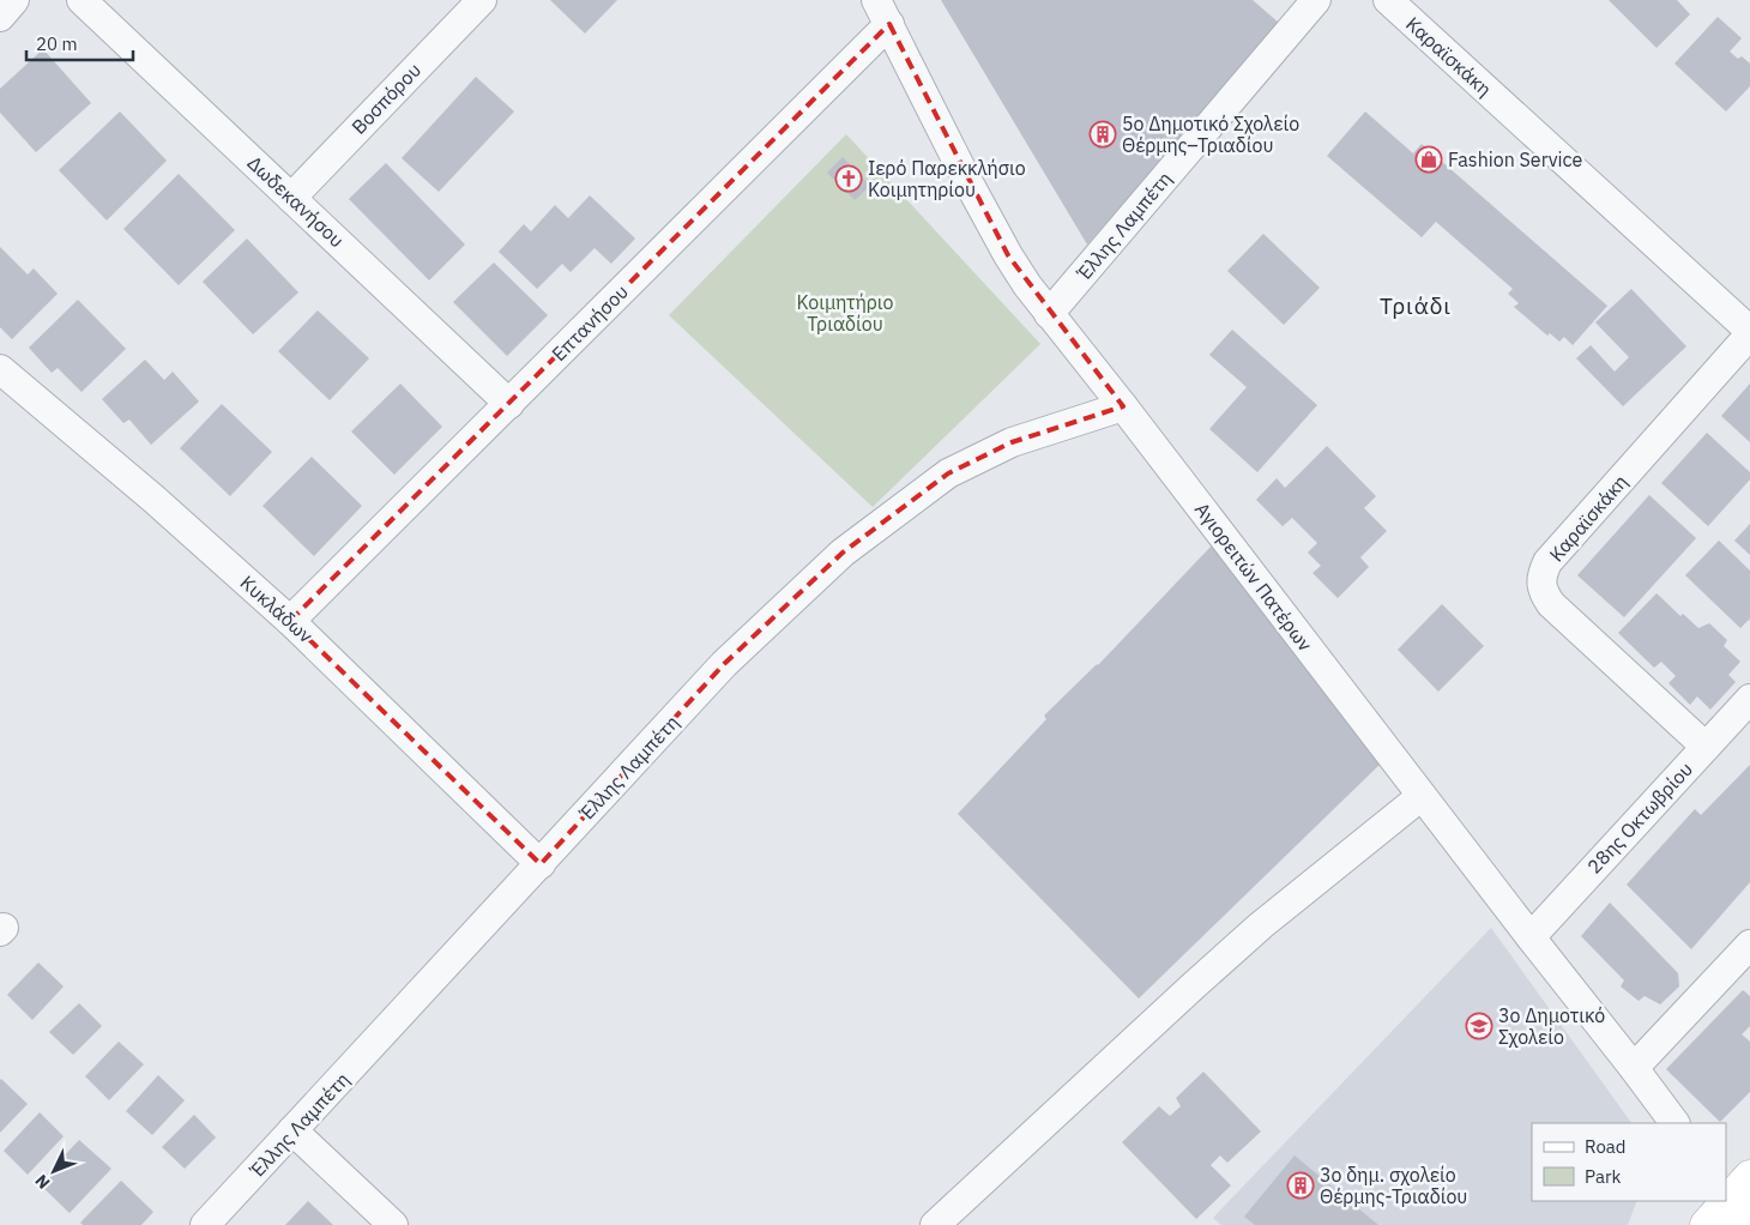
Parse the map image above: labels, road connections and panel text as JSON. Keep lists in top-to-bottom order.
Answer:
{
  "streets": {
    "street": [
      "Καραϊσκάκη",
      "Βοσπόρου",
      "Δωδεκανήσου",
      "Έλλης Λαμπέτη",
      "Επτανήσου",
      "Αγιορειτών Πατέρων",
      "Κυκλάδων",
      "28ης Οκτωβρίου"
    ]
  },
  "crossings": [
    ["Καραϊσκάκη", "28ης Οκτωβρίου"],
    ["Βοσπόρου", "Δωδεκανήσου"],
    ["Δωδεκανήσου", "Επτανήσου"],
    ["Έλλης Λαμπέτη", "Αγιορειτών Πατέρων"],
    ["Έλλης Λαμπέτη", "Κυκλάδων"],
    ["Επτανήσου", "Αγιορειτών Πατέρων"],
    ["Επτανήσου", "Κυκλάδων"],
    ["Αγιορειτών Πατέρων", "28ης Οκτωβρίου"]
  ],
  "districts": ["Τριάδι"],
  "parks": ["Κοιμητήριο Τριαδίου"],
  "places": {
    "building": ["5ο Δημοτικό Σχολείο Θέρμης–Τριαδίου", "3ο δημ. σχολείο Θέρμης-Τριαδίου"],
    "shop": ["Fashion Service"],
    "church": ["Ιερό Παρεκκλήσιο Κοιμητηρίου"],
    "school or university": ["3ο Δημοτικό Σχολείο"]
  },
  "legend": ["Road", "Park"],
  "scale_bar": "20 m",
  "north": "bottom left"
}
